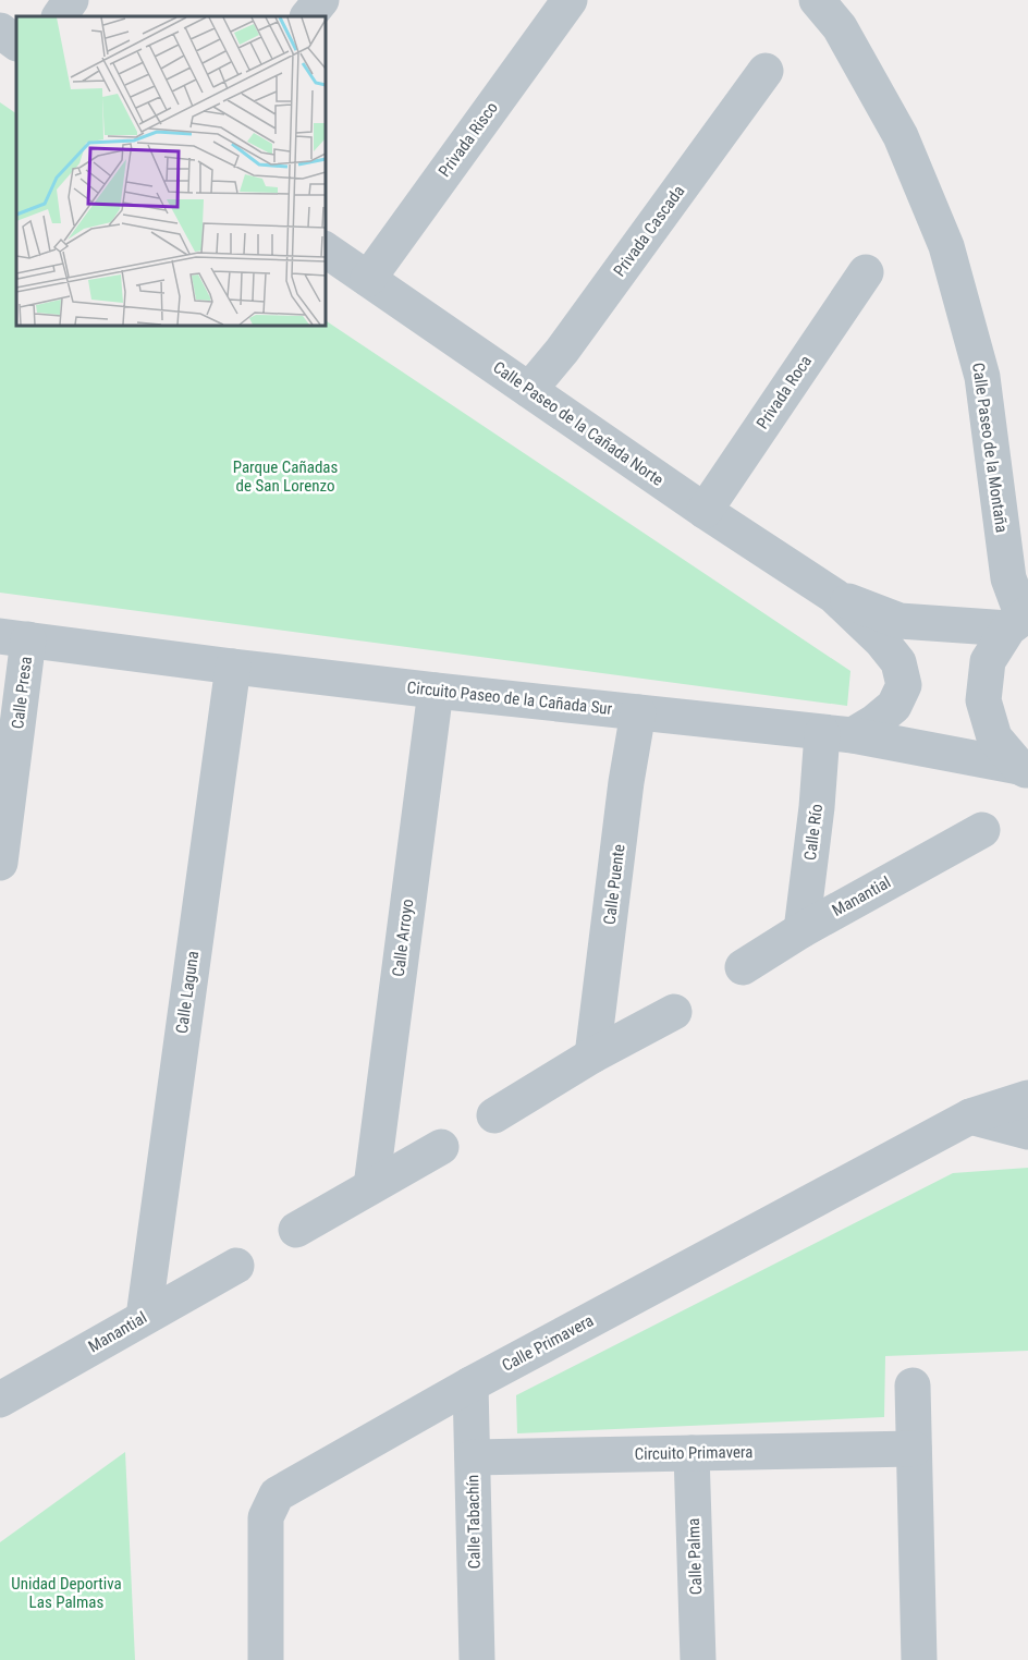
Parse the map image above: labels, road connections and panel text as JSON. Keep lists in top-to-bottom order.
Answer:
{
  "streets": {
    "street": [
      "Privada Risco",
      "Privada Cascada",
      "Privada Roca",
      "Calle Paseo de la Cañada Norte",
      "Calle Paseo de la Montaña",
      "Calle Presa",
      "Circuito Paseo de la Cañada Sur",
      "Calle Río",
      "Calle Puente",
      "Manantial",
      "Calle Arroyo",
      "Calle Laguna",
      "Calle Primavera",
      "Circuito Primavera",
      "Calle Tabachín",
      "Calle Palma"
    ]
  },
  "crossings": [
    ["Privada Risco", "Calle Paseo de la Cañada Norte"],
    ["Privada Cascada", "Calle Paseo de la Cañada Norte"],
    ["Privada Roca", "Calle Paseo de la Cañada Norte"],
    ["Calle Paseo de la Cañada Norte", "Calle Paseo de la Montaña"],
    ["Calle Paseo de la Cañada Norte", "Circuito Paseo de la Cañada Sur"],
    ["Calle Paseo de la Cañada Norte", "Calle Río"],
    ["Calle Presa", "Circuito Paseo de la Cañada Sur"],
    ["Circuito Paseo de la Cañada Sur", "Calle Río"],
    ["Circuito Paseo de la Cañada Sur", "Calle Puente"],
    ["Circuito Paseo de la Cañada Sur", "Calle Arroyo"],
    ["Circuito Paseo de la Cañada Sur", "Calle Laguna"],
    ["Calle Río", "Manantial"],
    ["Manantial", "Calle Laguna"],
    ["Calle Primavera", "Calle Tabachín"],
    ["Circuito Primavera", "Calle Tabachín"],
    ["Circuito Primavera", "Calle Palma"]
  ],
  "parks": ["Parque Cañadas de San Lorenzo", "Unidad Deportiva Las Palmas"]
}
